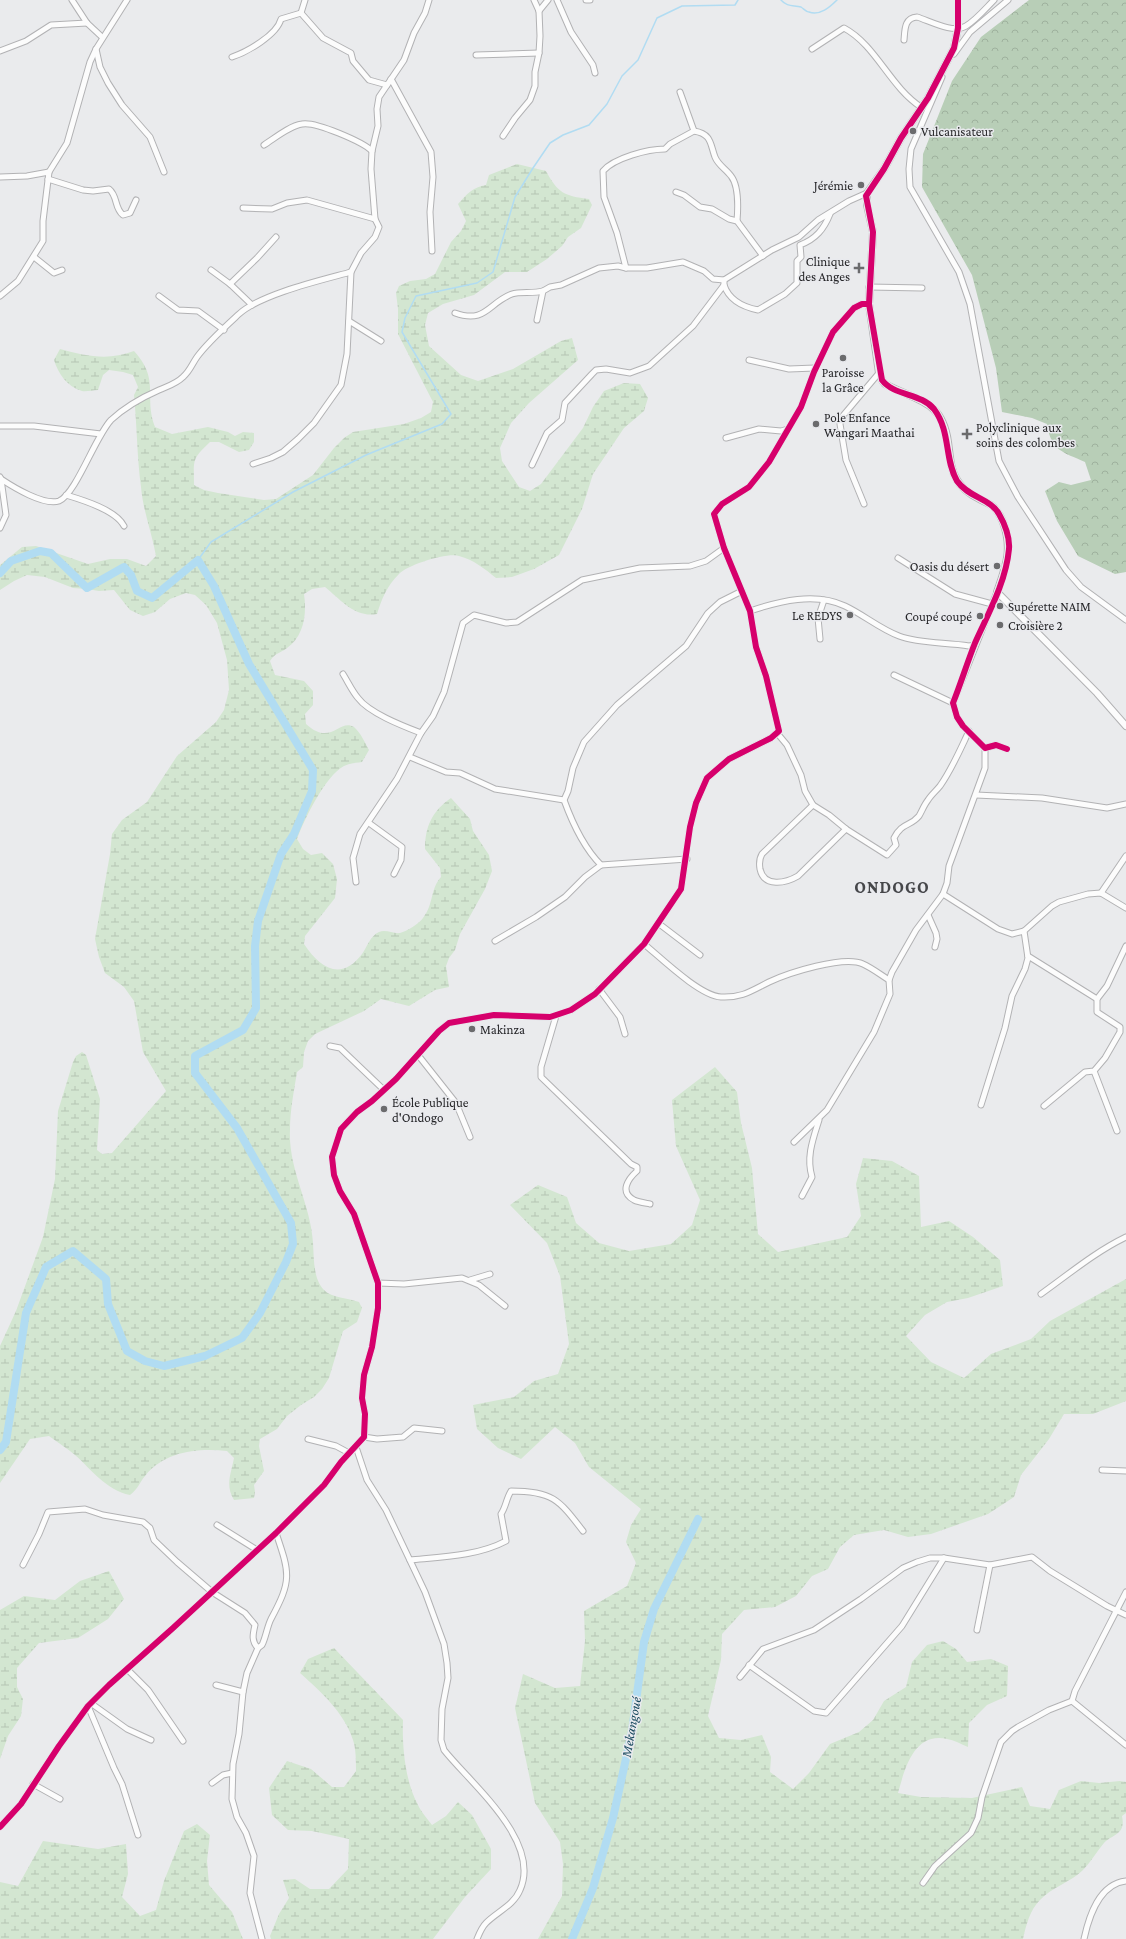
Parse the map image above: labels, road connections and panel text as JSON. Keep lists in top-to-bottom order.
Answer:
{
  "districts": ["ONDOGO"],
  "water": ["Mekangoué"],
  "places": {
    "other": [
      "Vulcanisateur",
      "Jérémie",
      "Paroisse la Grâce",
      "Pole Enfance Wangari Maathai",
      "Oasis du désert",
      "Supérette NAIM",
      "Le REDYS",
      "Coupé coupé",
      "Croisière 2",
      "Makinza",
      "École Publique d'Ondogo"
    ],
    "health": ["Clinique des Anges", "Polyclinique aux soins des colombes"]
  }
}
